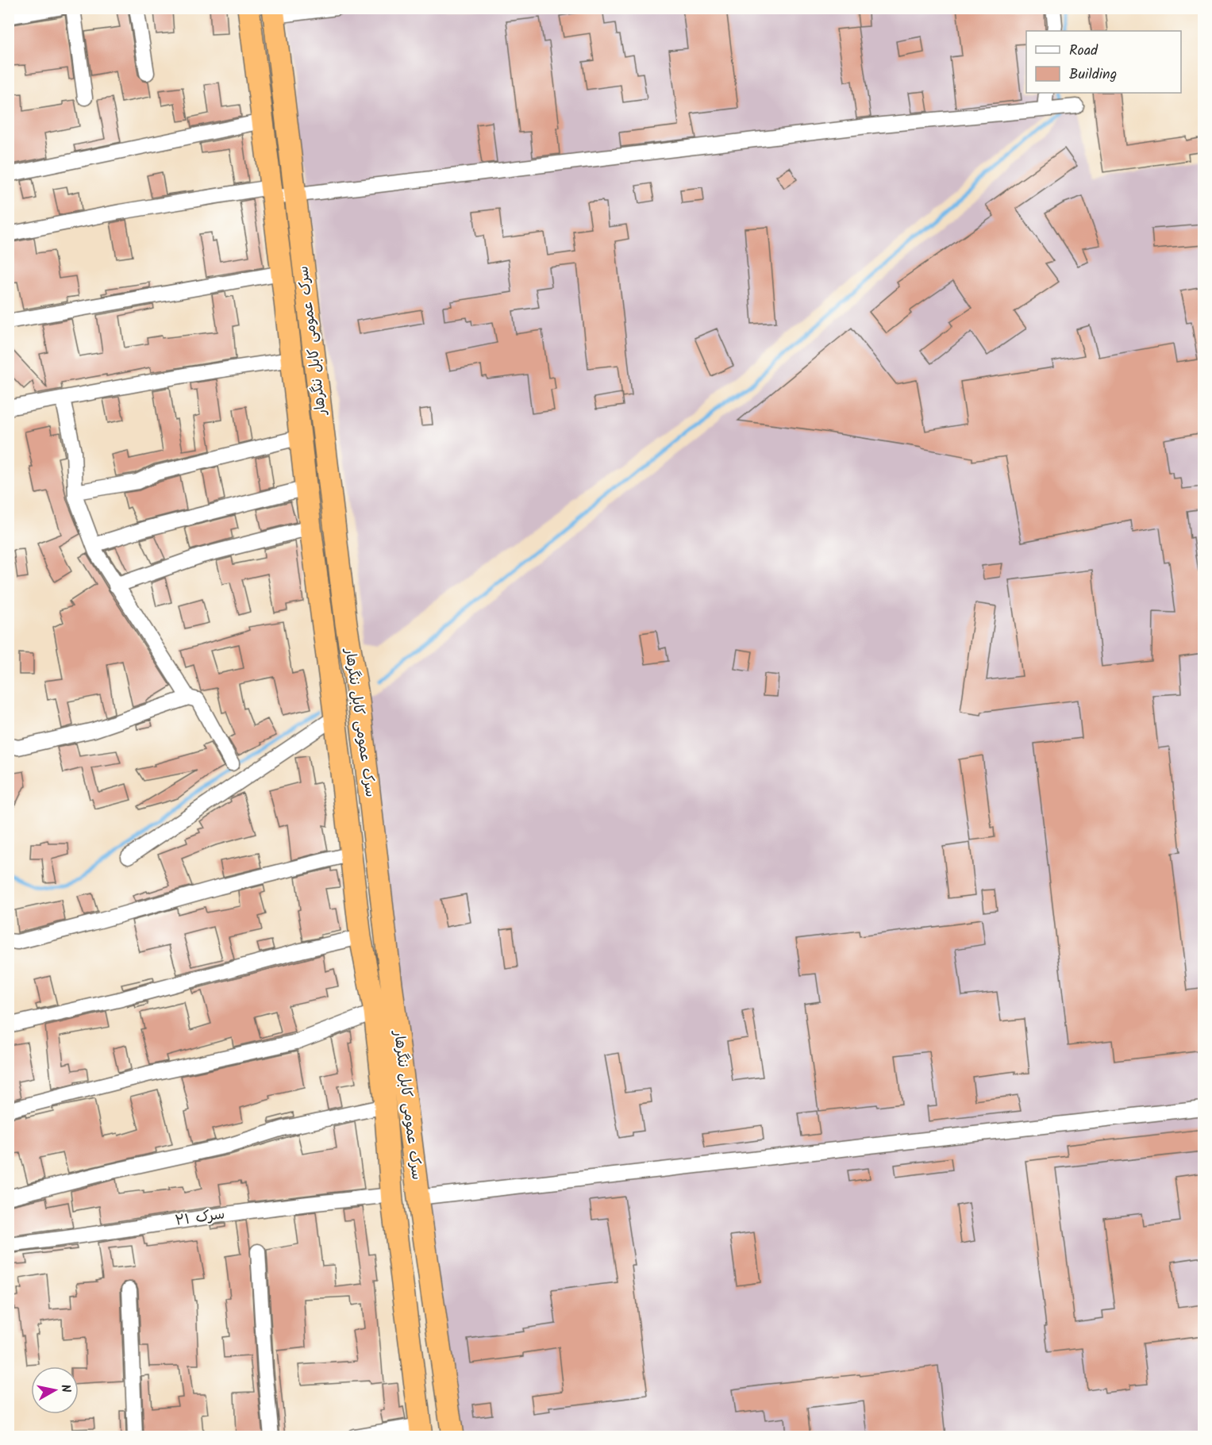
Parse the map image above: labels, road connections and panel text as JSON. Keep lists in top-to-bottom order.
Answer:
{
  "streets": {
    "highway": ["سرک عمومی کابل ننگرهار"],
    "street": ["سرک ۲۱"]
  },
  "crossings": [
    ["سرک عمومی کابل ننگرهار", "سرک ۲۱"]
  ],
  "legend": ["Road", "Building"],
  "north": "right"
}
